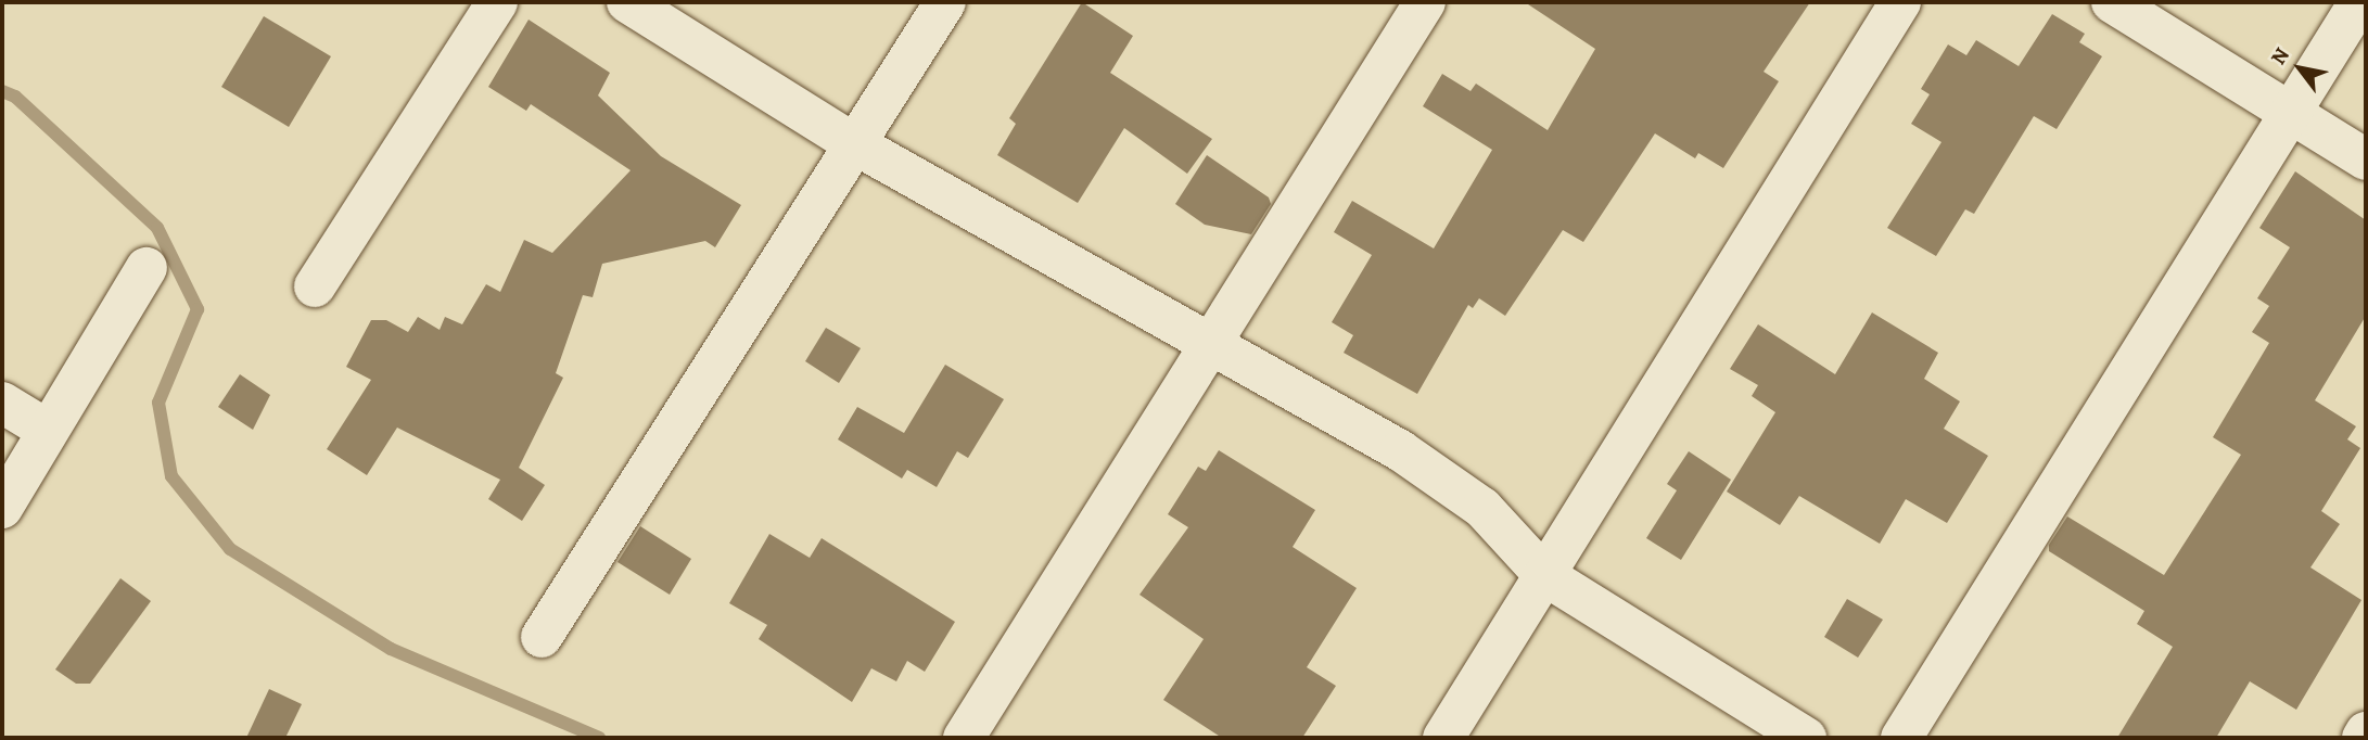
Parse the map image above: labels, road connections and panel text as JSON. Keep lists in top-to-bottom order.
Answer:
{
  "north": "top left"
}
